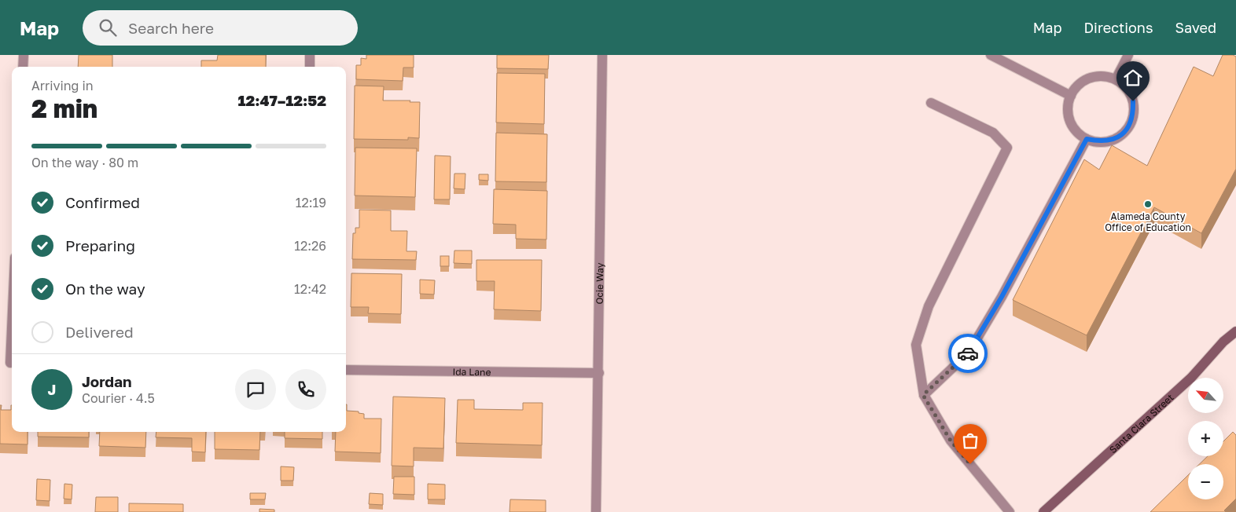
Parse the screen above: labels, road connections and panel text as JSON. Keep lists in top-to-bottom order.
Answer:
{
  "streets": {
    "main road": ["Santa Clara Street"],
    "street": ["Ocie Way", "Ida Lane"]
  },
  "crossings": [
    ["Ocie Way", "Ida Lane"]
  ],
  "places": ["Alameda County Office of Education"],
  "north": "top left",
  "page": {
    "header": "Map",
    "search": "Search here",
    "nav": ["Map", "Directions", "Saved"],
    "heading": ["2 min", "Arriving in", "12:47–12:52"],
    "panel": ["Jordan", "Courier · 4.5"],
    "bar": "On the way · 80 m",
    "list": [
      ["Confirmed", "12:19"],
      ["Preparing", "12:26"],
      ["On the way", "12:42"],
      "Delivered"
    ],
    "round": "J",
    "map_buttons": ["+", "−"]
  }
}
